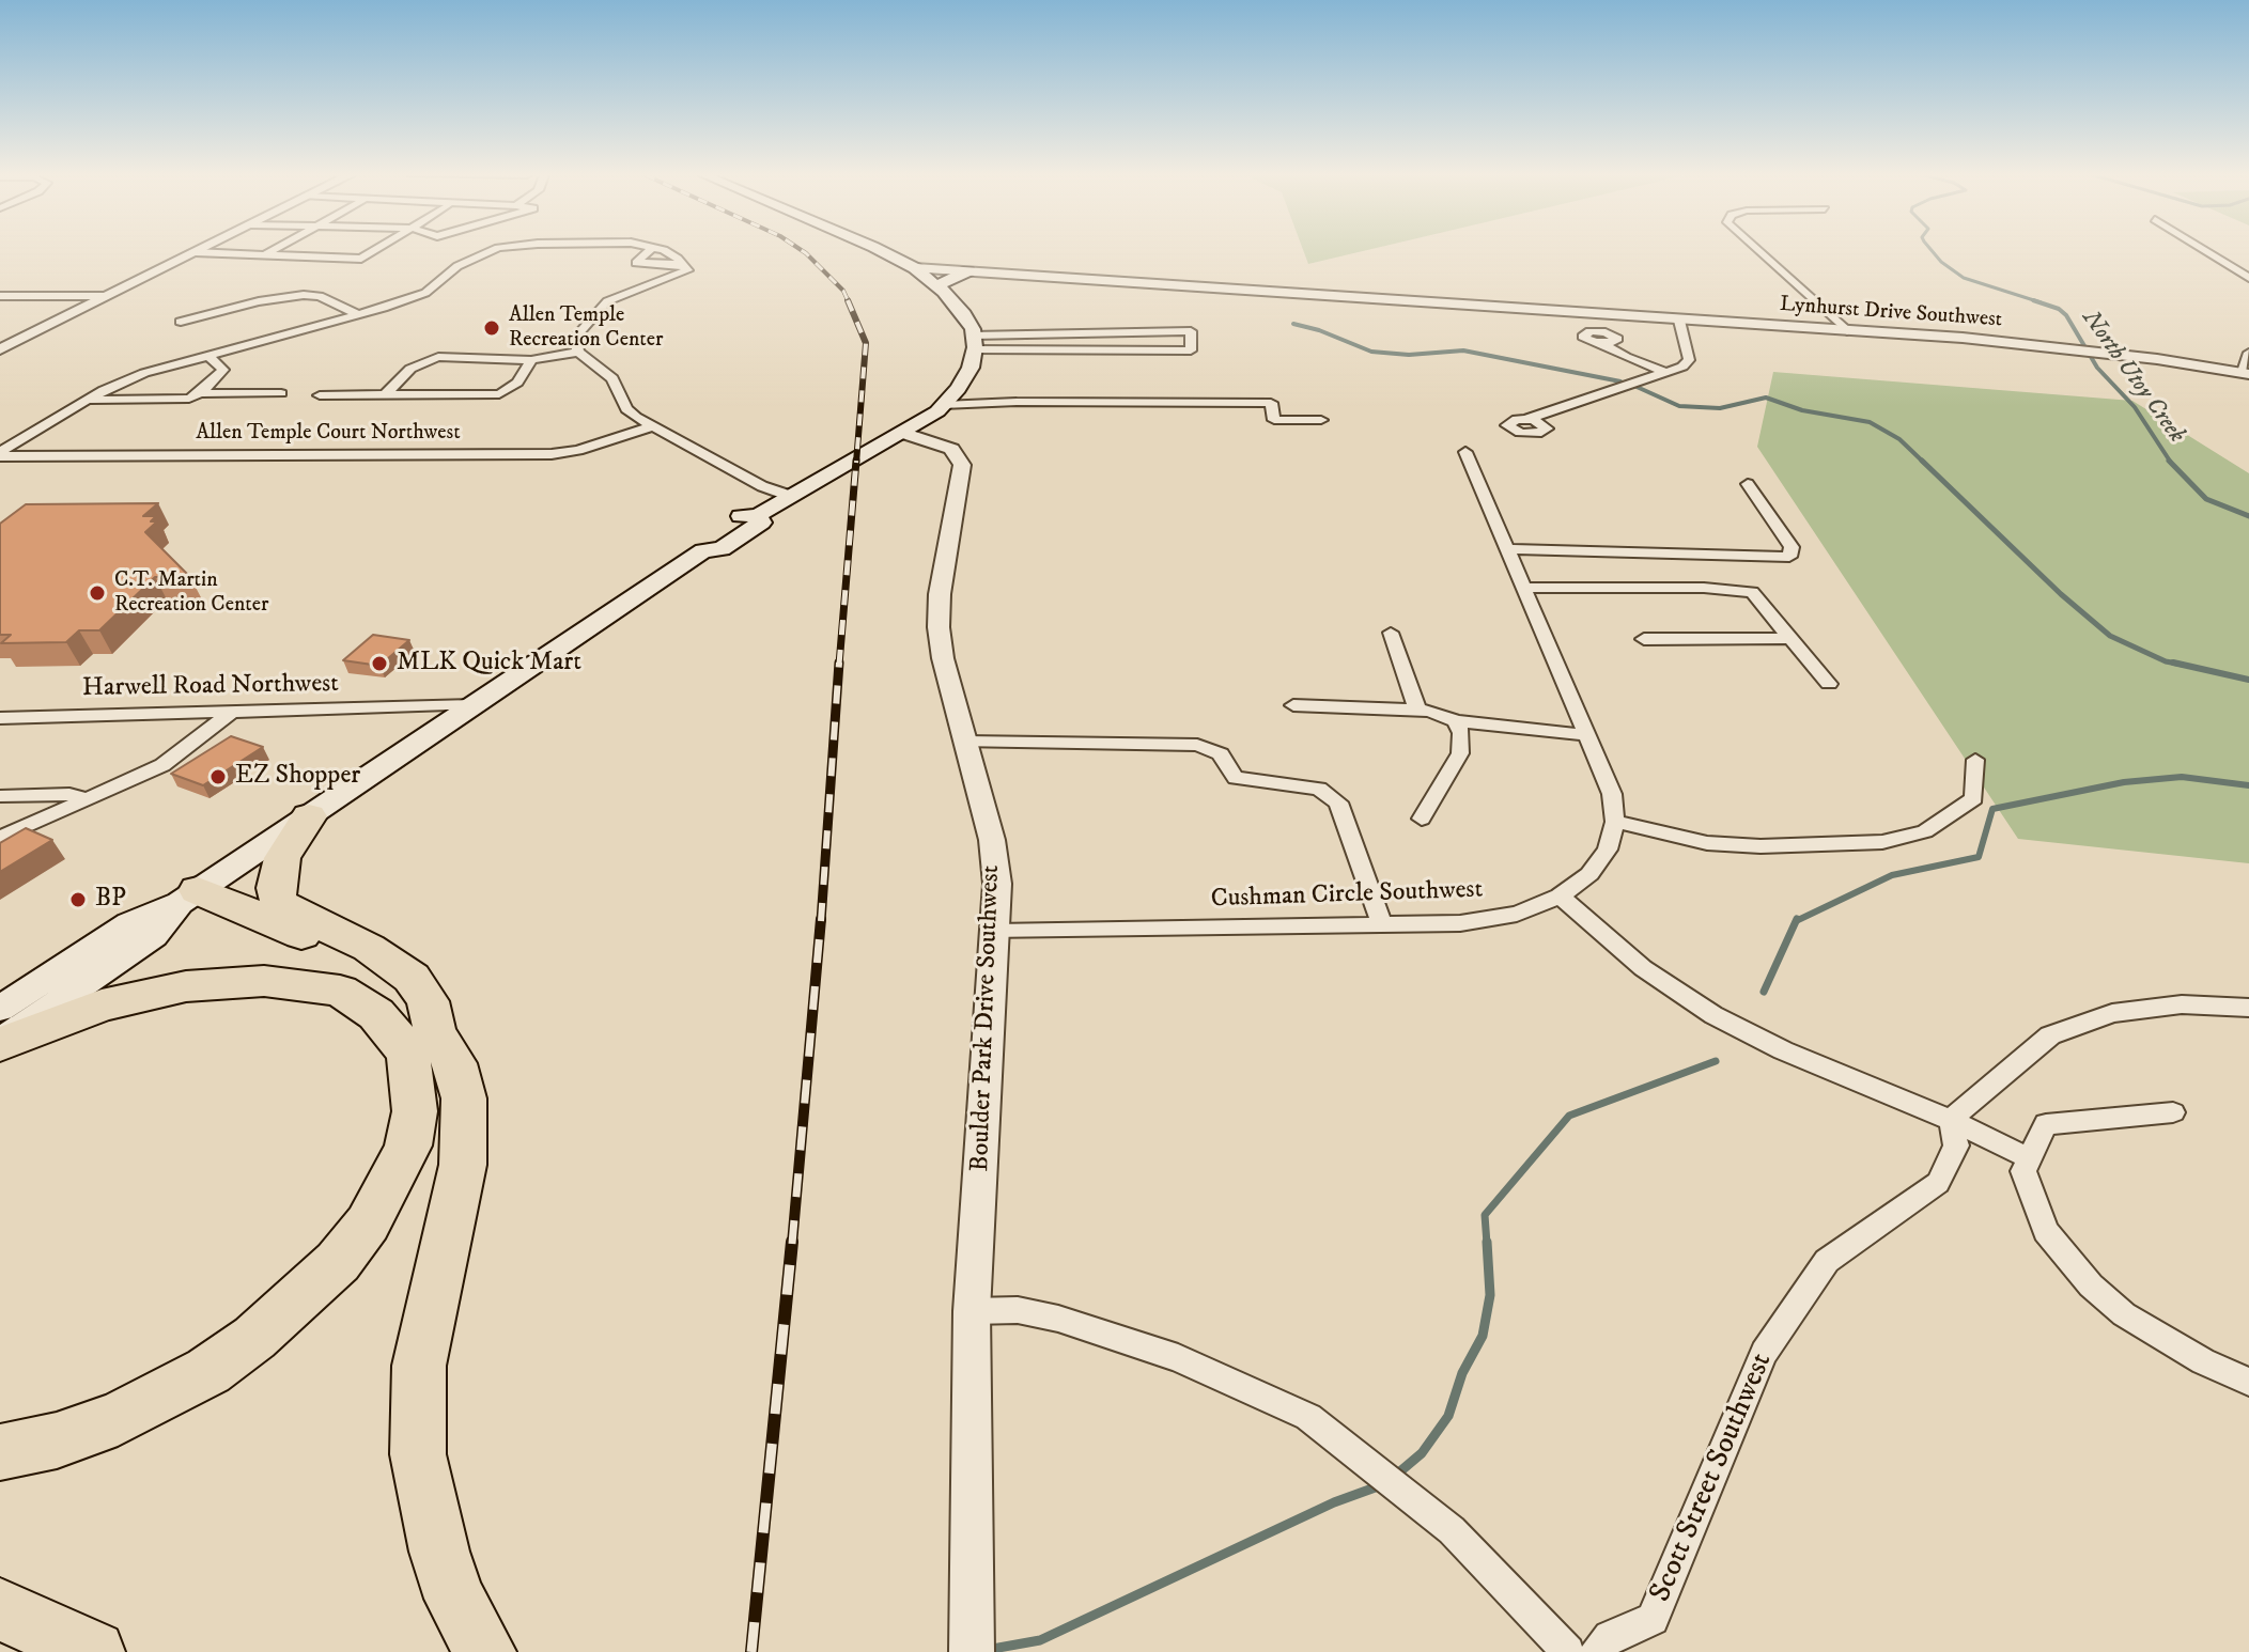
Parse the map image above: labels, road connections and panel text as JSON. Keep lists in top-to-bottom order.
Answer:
{
  "streets": {
    "street": [
      "Lynhurst Drive Southwest",
      "Allen Temple Court Northwest",
      "Harwell Road Northwest",
      "Cushman Circle Southwest",
      "Boulder Park Drive Southwest",
      "Scott Street Southwest"
    ]
  },
  "crossings": [
    ["Cushman Circle Southwest", "Boulder Park Drive Southwest"]
  ],
  "water": ["North Utoy Creek"],
  "places": [
    "Allen Temple Recreation Center",
    "C.T. Martin Recreation Center",
    "MLK Quick Mart",
    "EZ Shopper",
    "BP"
  ]
}
